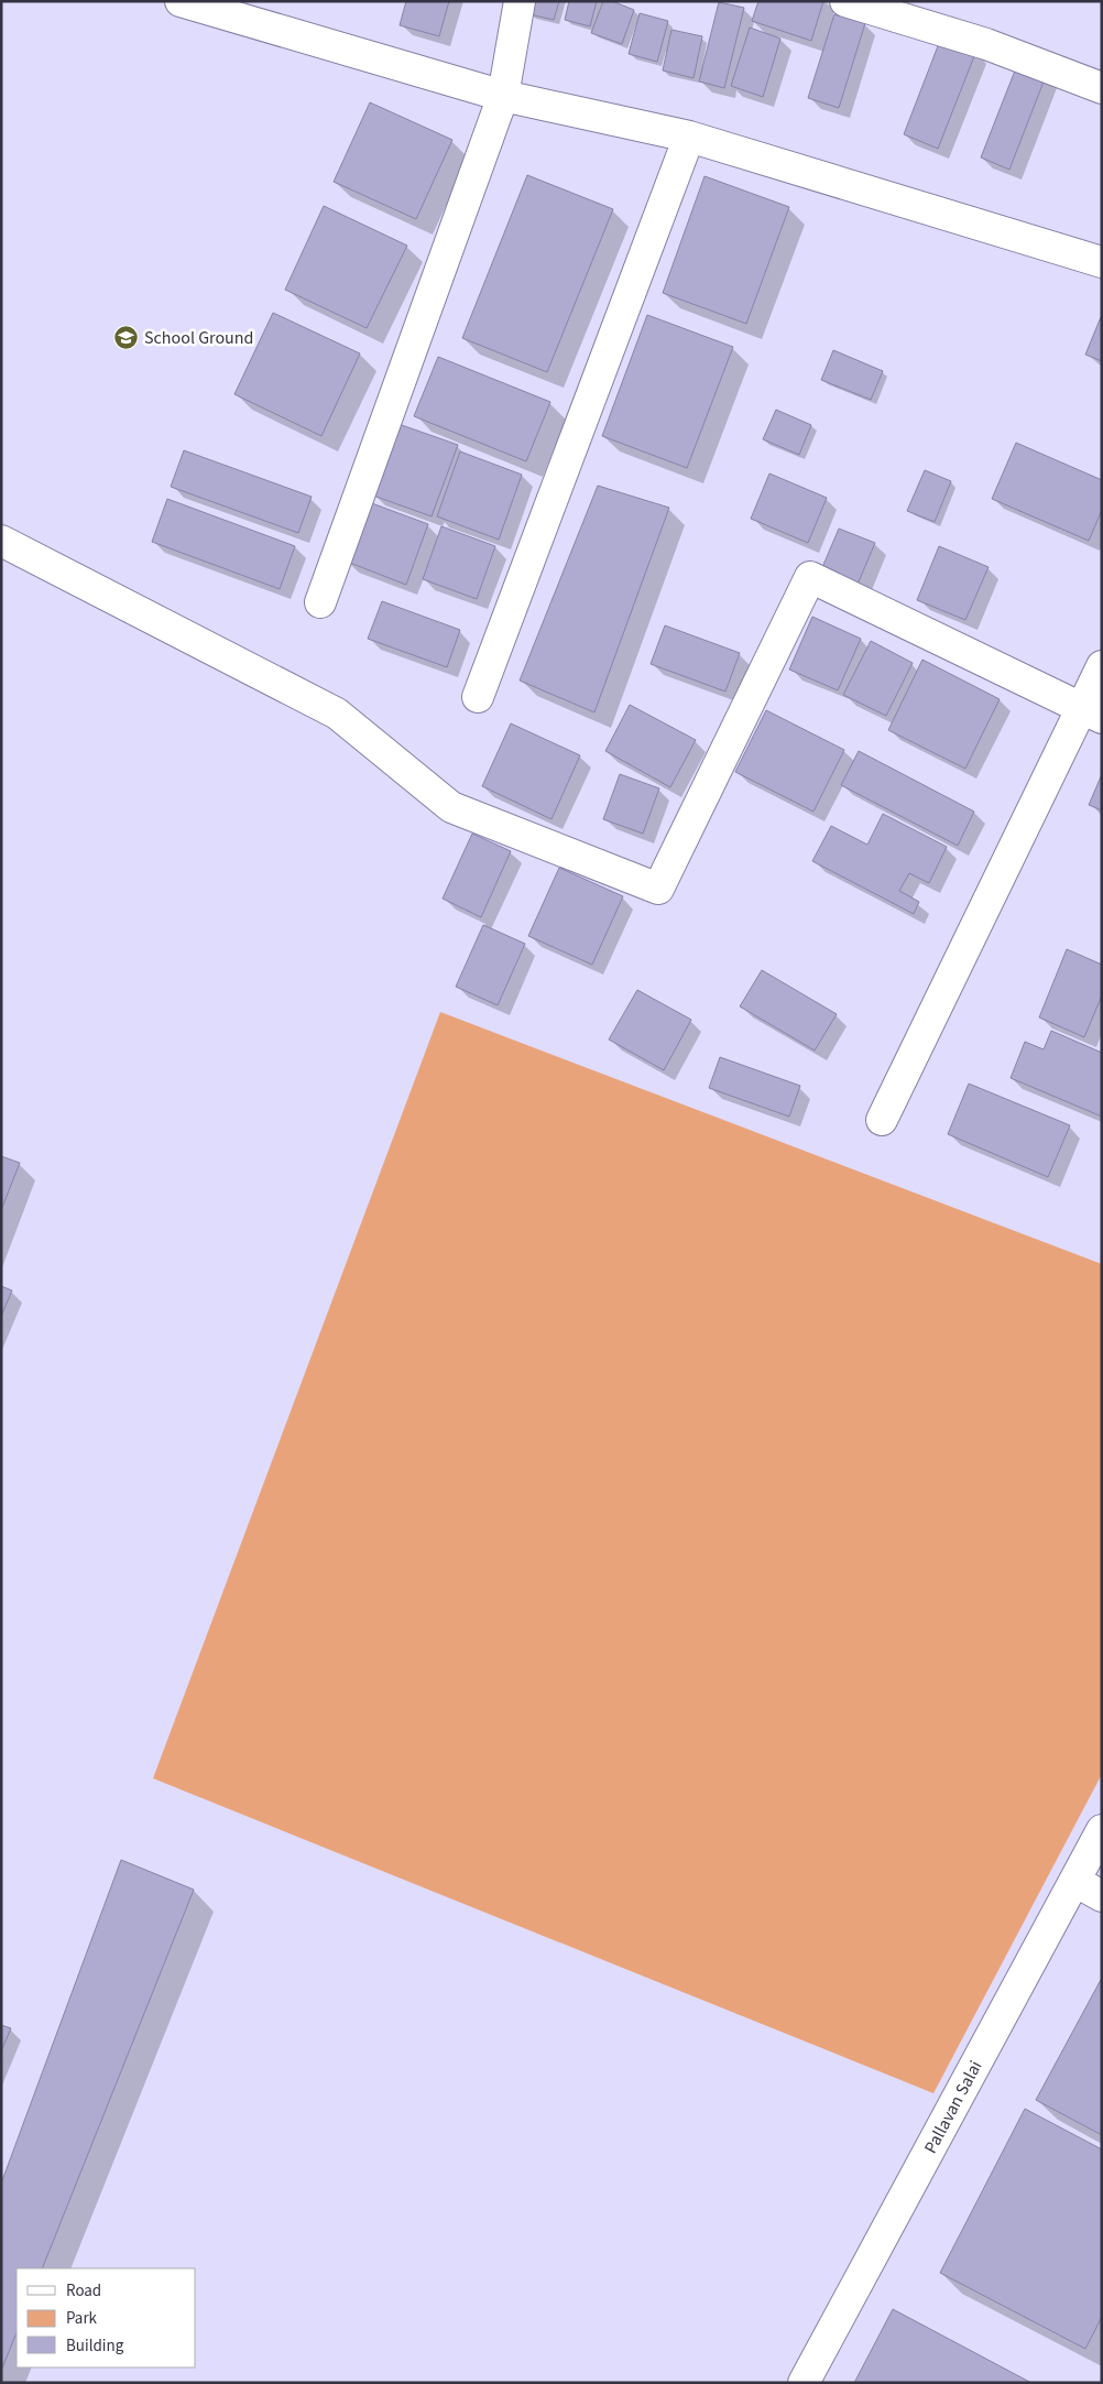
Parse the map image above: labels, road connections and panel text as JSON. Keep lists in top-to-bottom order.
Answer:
{
  "streets": {
    "street": ["Pallavan Salai"]
  },
  "places": {
    "school or university": ["School Ground"]
  },
  "legend": ["Road", "Park", "Building"]
}
